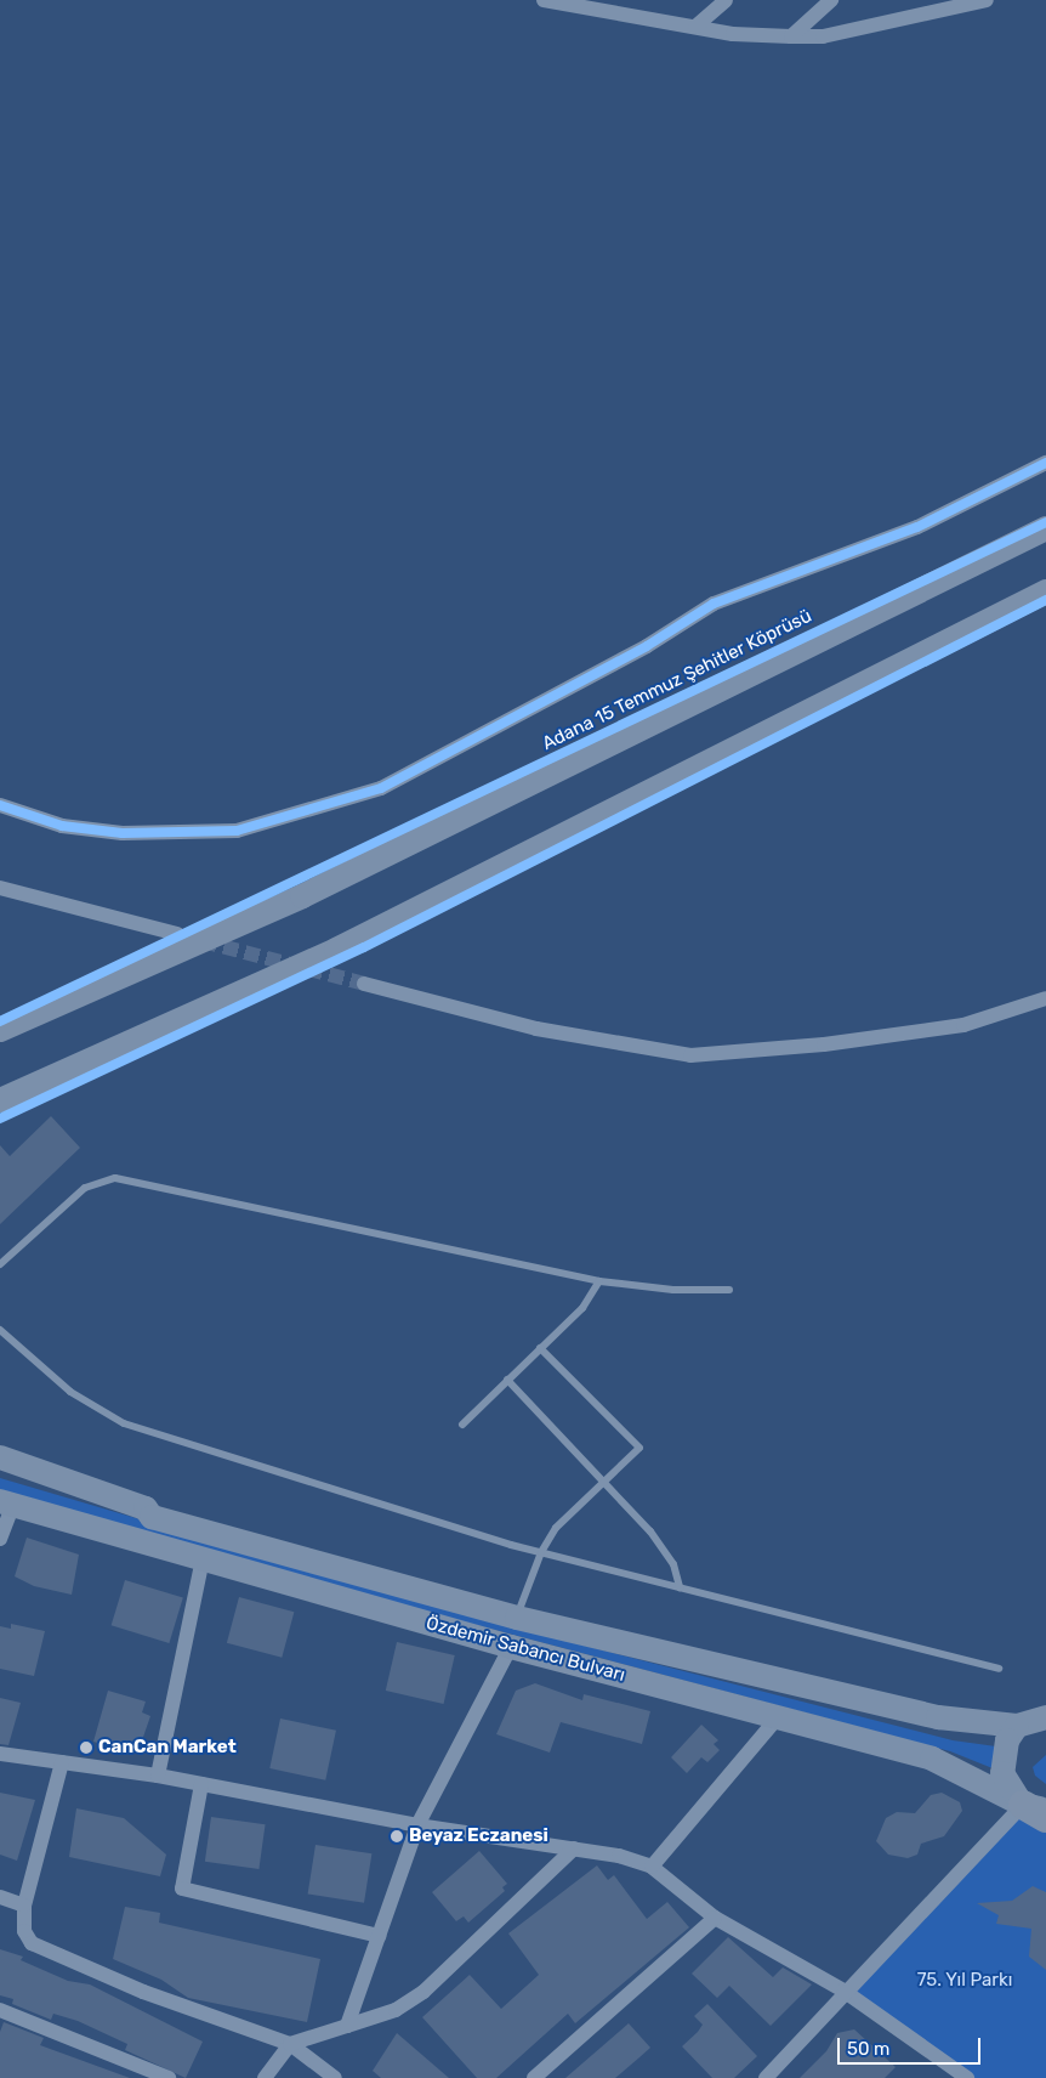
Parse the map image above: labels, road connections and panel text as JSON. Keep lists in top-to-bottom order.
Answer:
{
  "streets": {
    "main road": ["Adana 15 Temmuz Şehitler Köprüsü", "Özdemir Sabancı Bulvarı"]
  },
  "parks": ["75. Yıl Parkı"],
  "places": ["CanCan Market", "Beyaz Eczanesi"],
  "scale_bar": "50 m"
}
